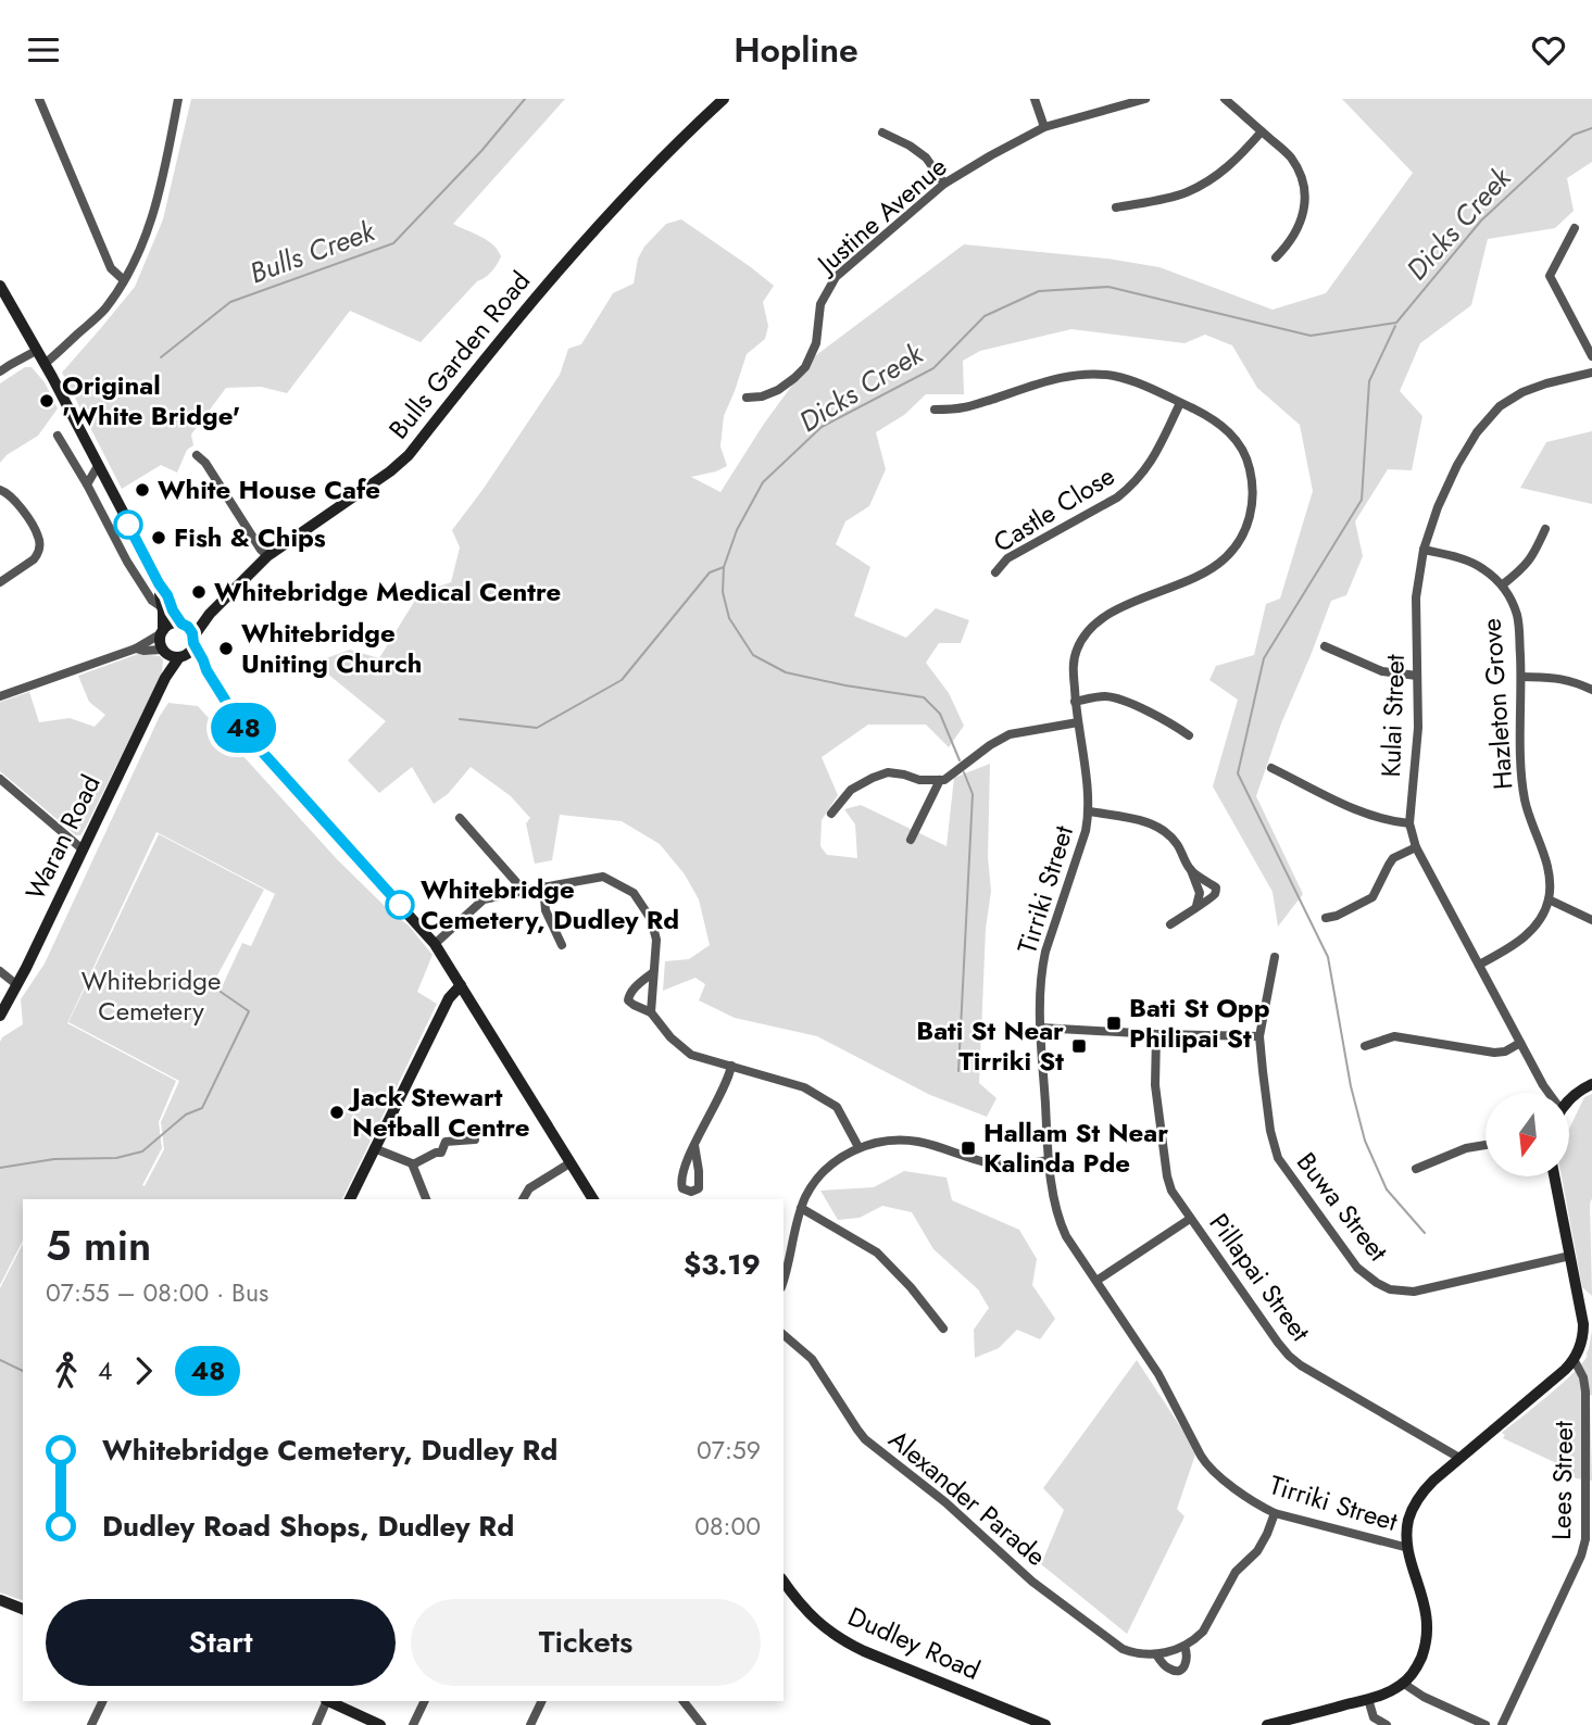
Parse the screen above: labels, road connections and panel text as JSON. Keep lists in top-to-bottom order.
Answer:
{
  "streets": {
    "main road": ["Bulls Garden Road", "Waran Road", "Dudley Road"],
    "street": [
      "Justine Avenue",
      "Castle Close",
      "Hazleton Grove",
      "Kulai Street",
      "Tirriki Street",
      "Buwa Street",
      "Pillapai Street",
      "Lees Street",
      "Alexander Parade"
    ]
  },
  "crossings": [
    ["Bulls Garden Road", "Waran Road"],
    ["Castle Close", "Tirriki Street"],
    ["Hazleton Grove", "Kulai Street"],
    ["Tirriki Street", "Alexander Parade"]
  ],
  "water": ["Dicks Creek", "Bulls Creek"],
  "parks": ["Whitebridge Cemetery"],
  "places": {
    "other": [
      "Original 'White Bridge'",
      "White House Cafe",
      "Fish & Chips",
      "Whitebridge Medical Centre",
      "Whitebridge Uniting Church",
      "Whitebridge Cemetery, Dudley Rd",
      "Jack Stewart Netball Centre"
    ],
    "transit": ["Bati St Opp Philipai St", "Bati St Near Tirriki St", "Hallam St Near Kalinda Pde"]
  },
  "lines": ["bus line 48"],
  "north": "bottom",
  "page": {
    "header": "Hopline",
    "on_map": "48",
    "heading": ["5 min", "07:55 – 08:00 · Bus", "$3.19"],
    "legs": ["4", "48"],
    "list": [
      {
        "name": "Whitebridge Cemetery, Dudley Rd",
        "value": "07:59"
      },
      {
        "name": "Dudley Road Shops, Dudley Rd",
        "value": "08:00"
      }
    ],
    "buttons": ["Start", "Tickets"]
  }
}
